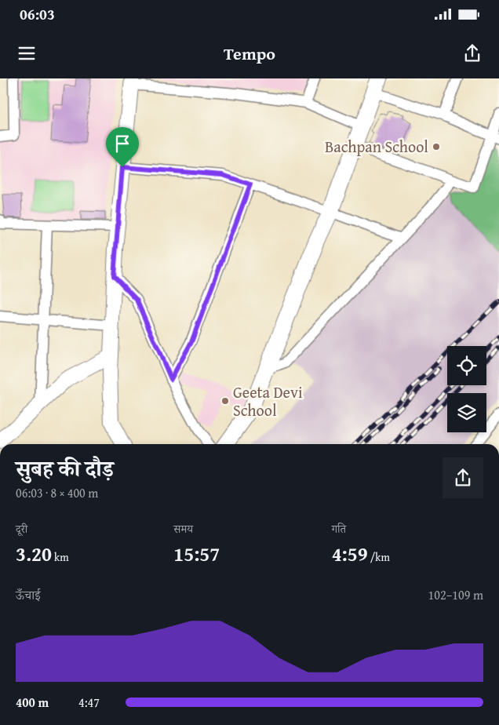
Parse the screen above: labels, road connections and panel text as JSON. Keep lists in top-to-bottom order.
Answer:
{
  "places": ["Bachpan School", "Geeta Devi School"],
  "page": {
    "status": "06:03",
    "header": "Tempo",
    "heading": ["सुबह की दौड़", "06:03 · 8 × 400 m"],
    "stats": [
      ["दूरी", "3.20 km"],
      ["समय", "15:57"],
      ["गति", "4:59 /km"]
    ],
    "chart": ["ऊँचाई", "102–109 m"],
    "list": [
      {
        "name": "400 m",
        "note": "4:47"
      }
    ]
  }
}
